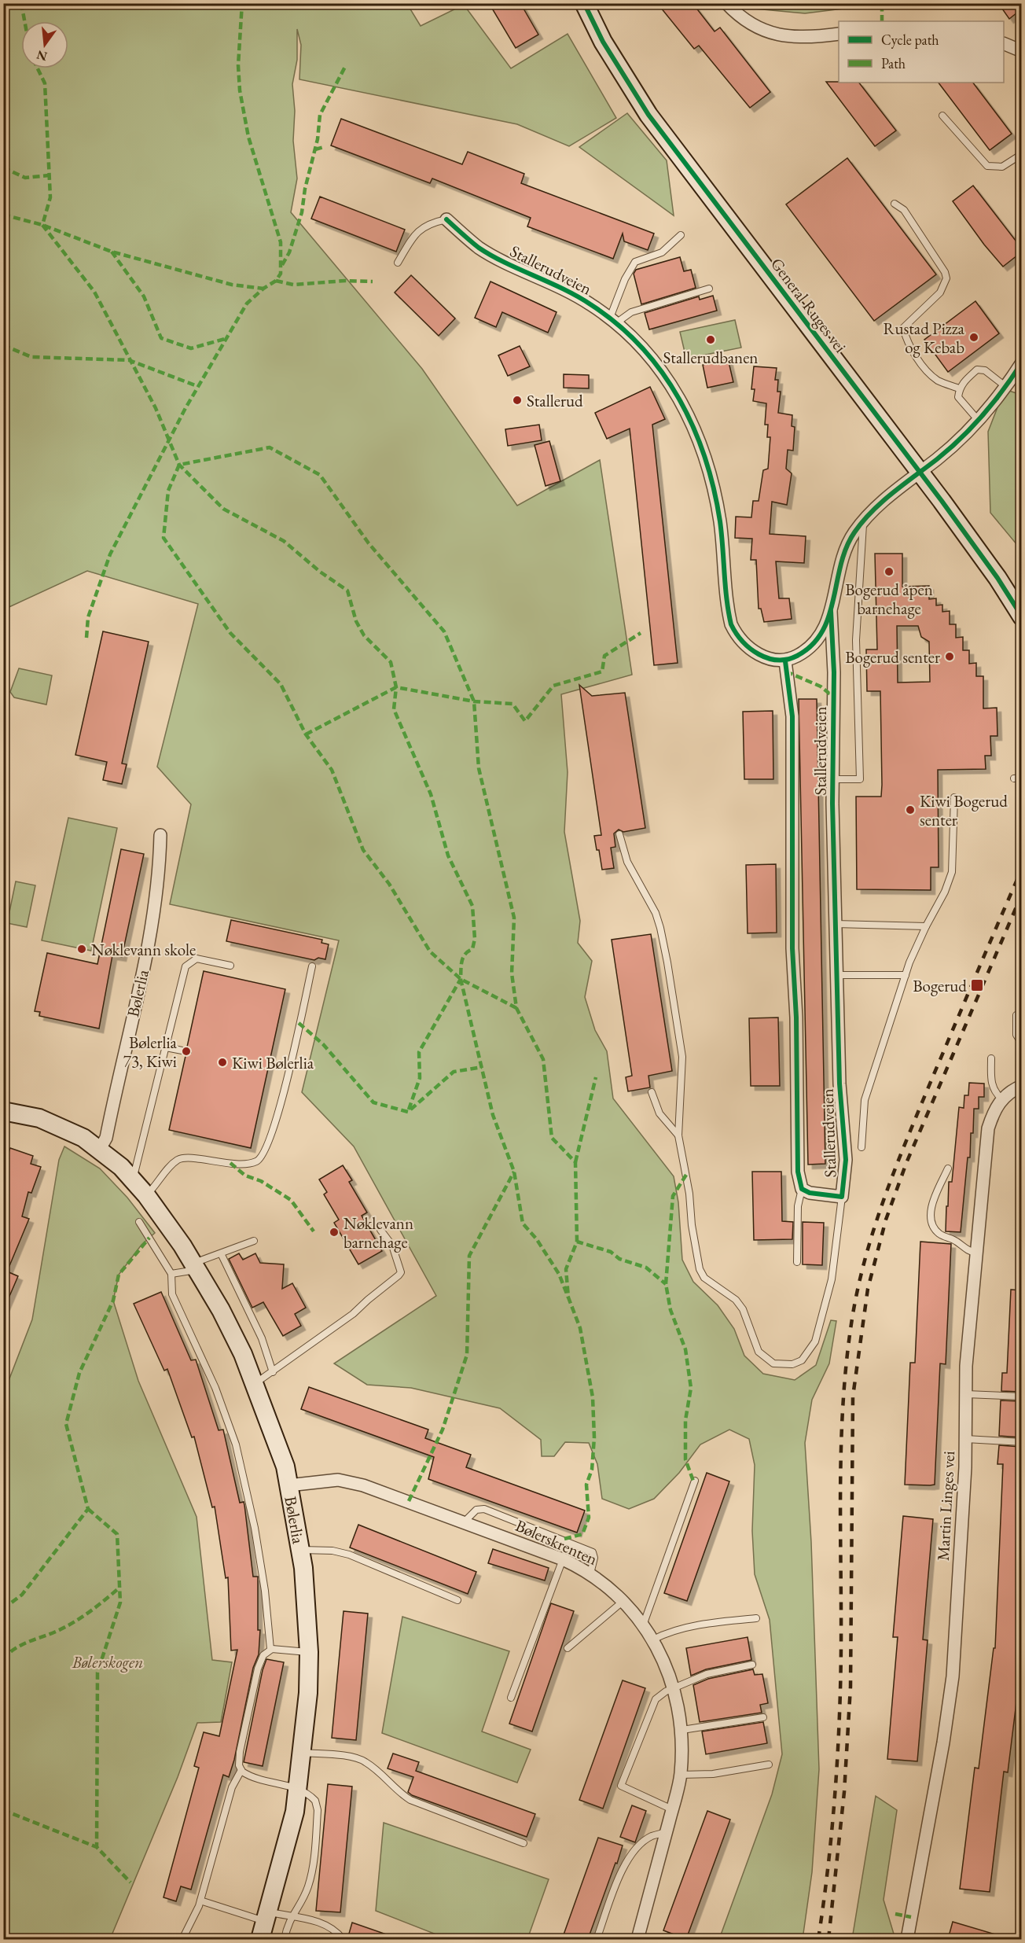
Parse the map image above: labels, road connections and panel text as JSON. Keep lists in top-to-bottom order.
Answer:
{
  "streets": {
    "street": [
      "Stallerudveien",
      "General Ruges vei",
      "Bølerlia",
      "Martin Linges vei",
      "Bølerskrenten"
    ]
  },
  "crossings": [
    ["Stallerudveien", "General Ruges vei"],
    ["Bølerlia", "Bølerskrenten"]
  ],
  "parks": ["Bølerskogen"],
  "places": {
    "other": [
      "Rustad Pizza og Kebab",
      "Stallerudbanen",
      "Stallerud",
      "Bogerud åpen barnehage",
      "Bogerud senter",
      "Kiwi Bogerud senter",
      "Nøklevann skole",
      "Bølerlia 73, Kiwi",
      "Kiwi Bølerlia",
      "Nøklevann barnehage"
    ],
    "transit": ["Bogerud"]
  },
  "legend": ["Cycle path", "Path"],
  "north": "bottom"
}
